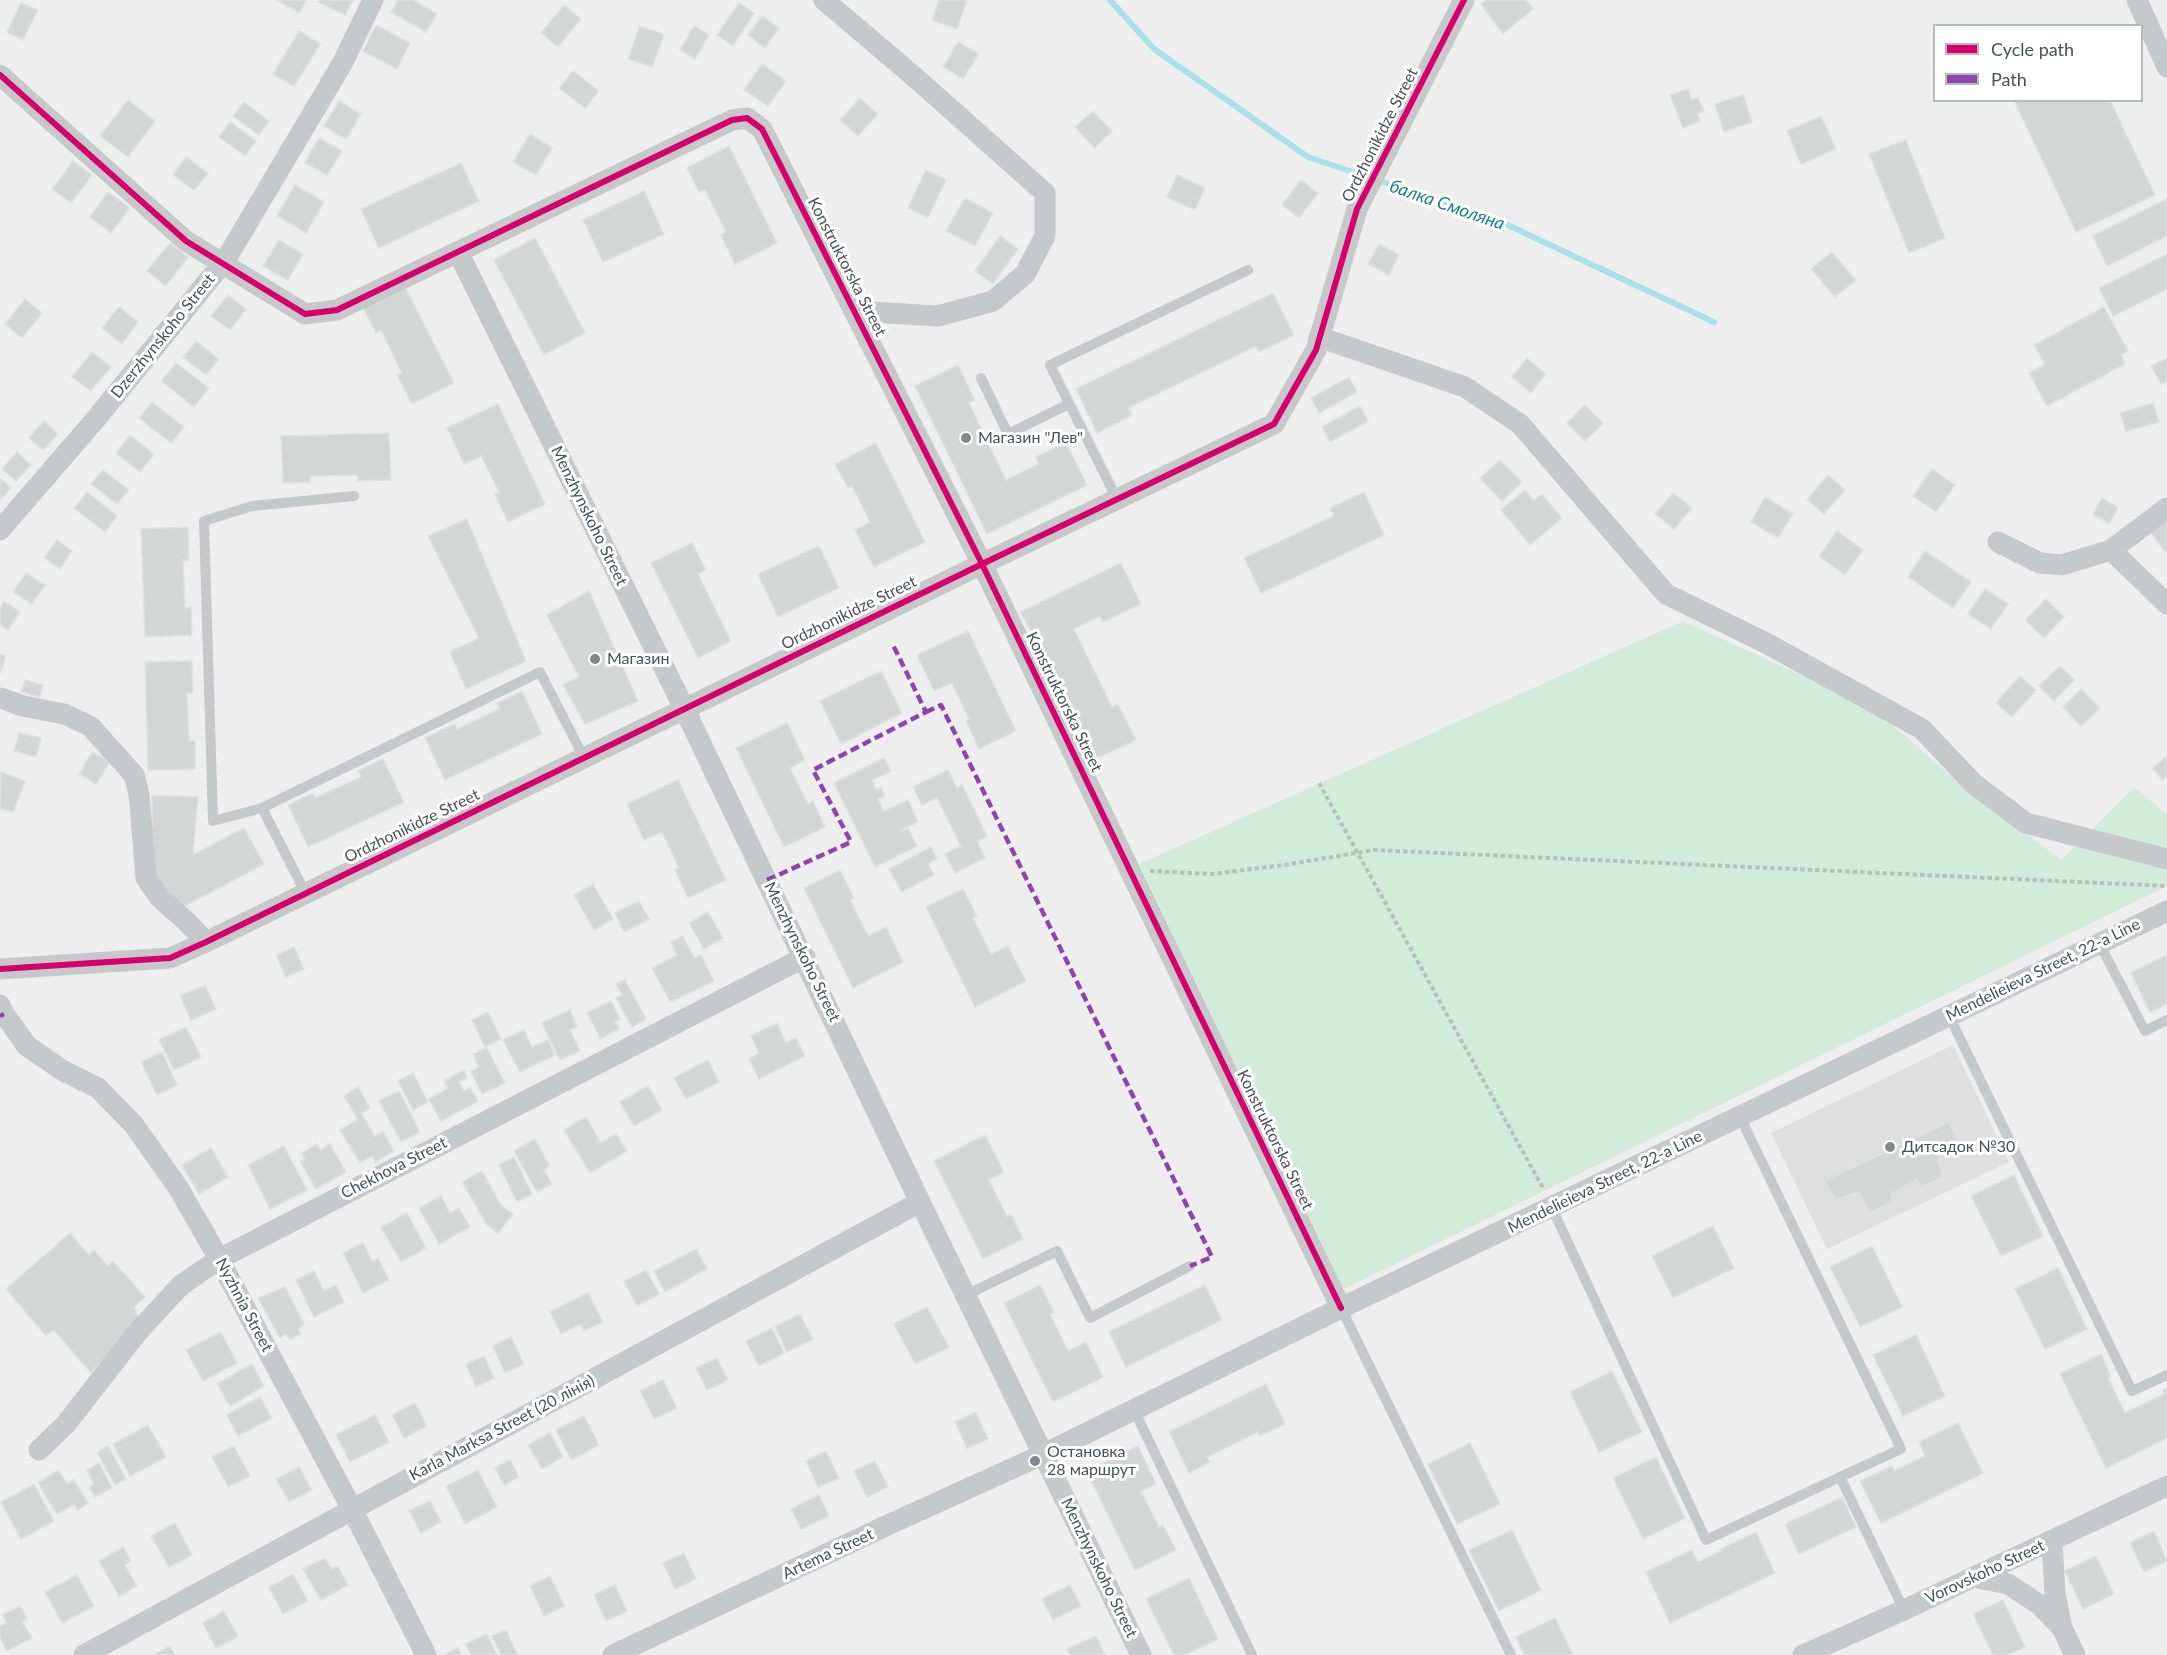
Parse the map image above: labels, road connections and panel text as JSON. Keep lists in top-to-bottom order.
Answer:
{
  "streets": {
    "street": [
      "Ordzhonikidze Street",
      "Konstruktorska Street",
      "Dzerzhynskoho Street",
      "Menzhynskoho Street",
      "Mendelieieva Street, 22-a Line",
      "Chekhova Street",
      "Nyzhnia Street",
      "Karla Marksa Street (20 лiнiя)",
      "Artema Street",
      "Vorovskoho Street"
    ]
  },
  "crossings": [
    ["Ordzhonikidze Street", "Konstruktorska Street"],
    ["Ordzhonikidze Street", "Menzhynskoho Street"],
    ["Konstruktorska Street", "Menzhynskoho Street"],
    ["Konstruktorska Street", "Mendelieieva Street, 22-a Line"],
    ["Menzhynskoho Street", "Mendelieieva Street, 22-a Line"],
    ["Menzhynskoho Street", "Chekhova Street"],
    ["Menzhynskoho Street", "Karla Marksa Street (20 лiнiя)"],
    ["Menzhynskoho Street", "Artema Street"],
    ["Mendelieieva Street, 22-a Line", "Artema Street"],
    ["Chekhova Street", "Nyzhnia Street"],
    ["Nyzhnia Street", "Karla Marksa Street (20 лiнiя)"]
  ],
  "water": ["балка Смоляна"],
  "places": [
    "Магазин \"Лев\"",
    "Магазин",
    "Дитсадок №30",
    "Остановка 28 маршрут"
  ],
  "legend": ["Cycle path", "Path"]
}
